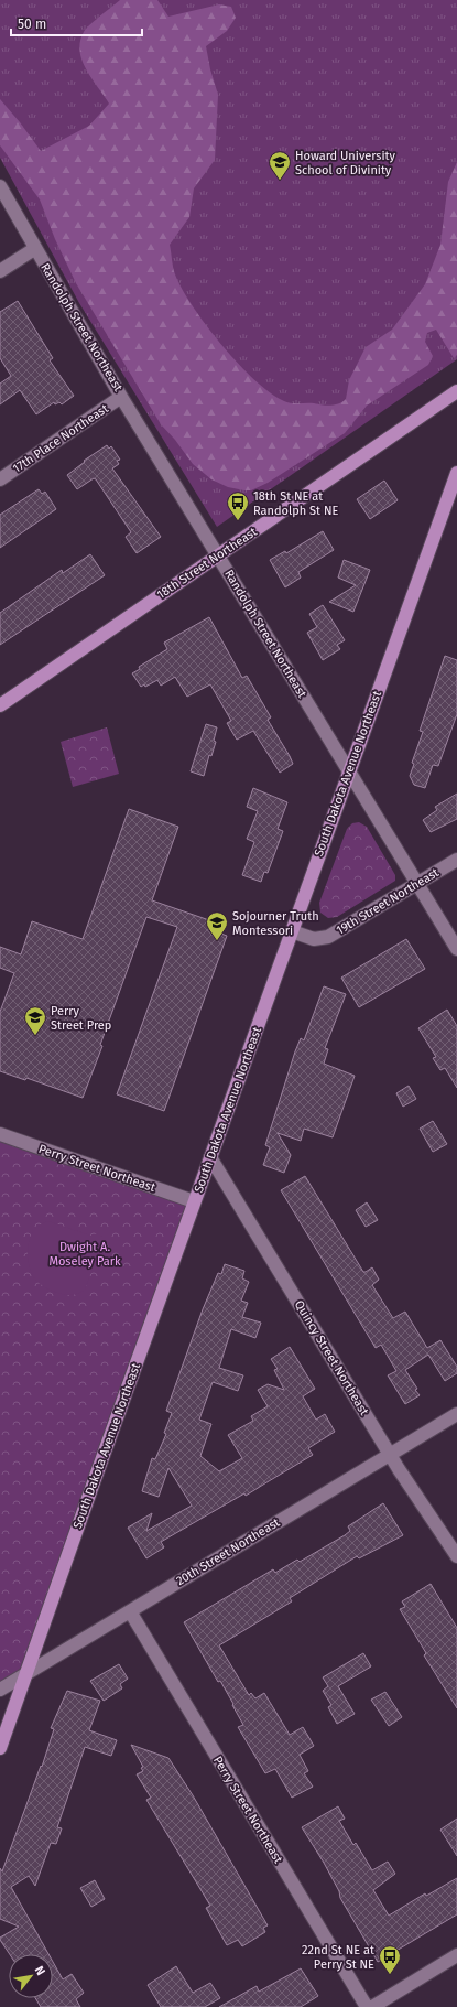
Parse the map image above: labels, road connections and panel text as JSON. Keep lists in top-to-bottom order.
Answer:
{
  "streets": {
    "main road": ["18th Street Northeast", "South Dakota Avenue Northeast"],
    "street": [
      "Randolph Street Northeast",
      "17th Place Northeast",
      "19th Street Northeast",
      "Perry Street Northeast",
      "Quincy Street Northeast",
      "20th Street Northeast"
    ]
  },
  "crossings": [
    ["Randolph Street Northeast", "17th Place Northeast"],
    ["Randolph Street Northeast", "18th Street Northeast"],
    ["Randolph Street Northeast", "South Dakota Avenue Northeast"],
    ["Randolph Street Northeast", "19th Street Northeast"],
    ["South Dakota Avenue Northeast", "19th Street Northeast"],
    ["South Dakota Avenue Northeast", "Perry Street Northeast"],
    ["South Dakota Avenue Northeast", "Quincy Street Northeast"],
    ["South Dakota Avenue Northeast", "20th Street Northeast"],
    ["Perry Street Northeast", "20th Street Northeast"],
    ["Quincy Street Northeast", "20th Street Northeast"]
  ],
  "parks": ["Dwight A. Moseley Park"],
  "places": {
    "school or university": ["Howard University School of Divinity", "Sojourner Truth Montessori", "Perry Street Prep"],
    "bus stop": ["18th St NE at Randolph St NE", "22nd St NE at Perry St NE"]
  },
  "scale_bar": "50 m",
  "north": "top right"
}
